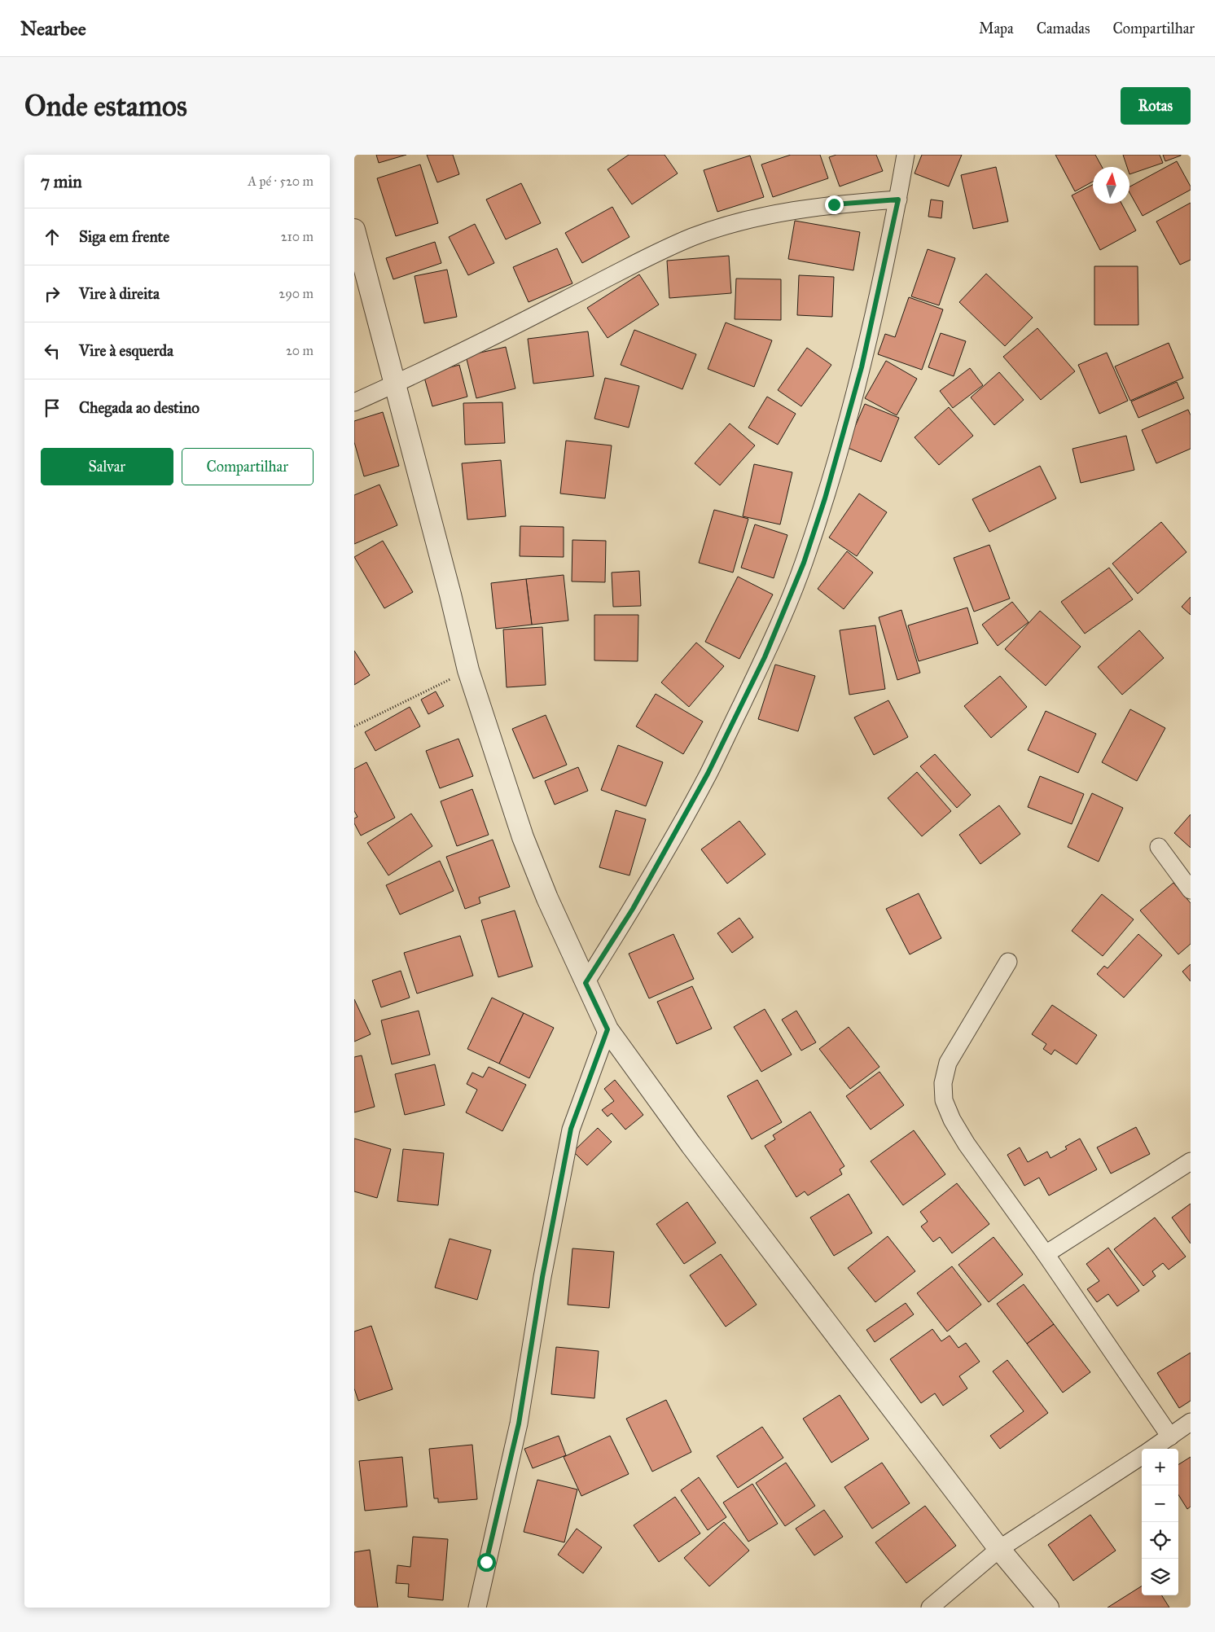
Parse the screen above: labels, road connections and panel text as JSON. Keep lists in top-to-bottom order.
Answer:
{
  "north": "top",
  "page": {
    "header": "Nearbee",
    "nav": ["Mapa", "Camadas", "Compartilhar"],
    "buttons": [
      "Rotas",
      ["Salvar", "Compartilhar"]
    ],
    "title": "Onde estamos",
    "heading": ["7 min", "A pé · 520 m"],
    "list": [
      ["Siga em frente", "210 m"],
      ["Vire à direita", "290 m"],
      ["Vire à esquerda", "20 m"],
      "Chegada ao destino"
    ],
    "map_buttons": ["+", "−"]
  }
}
